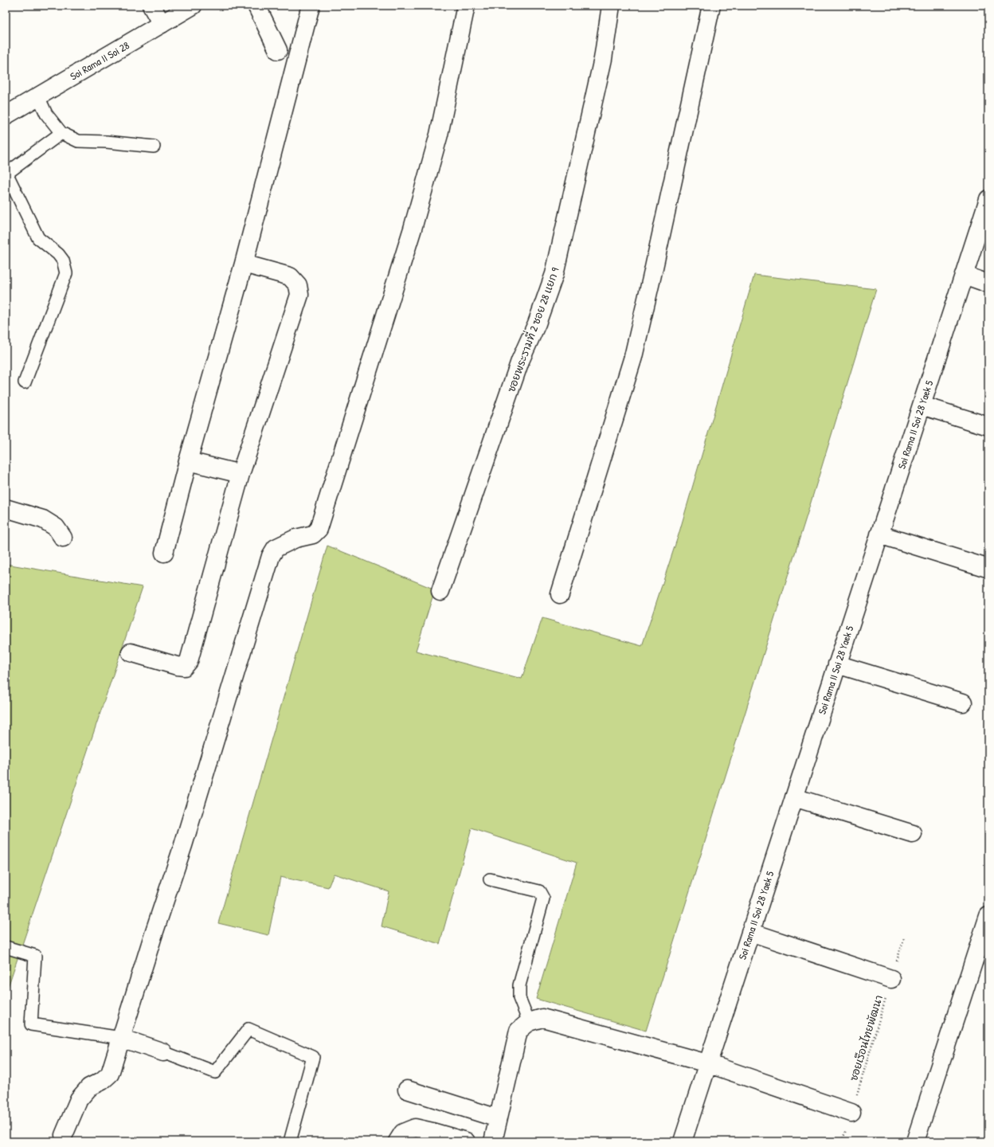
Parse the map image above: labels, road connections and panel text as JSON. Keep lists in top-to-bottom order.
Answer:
{
  "streets": {
    "street": ["Soi Rama II Soi 28", "ซอยพระรามที่ 2 ซอย 28 แยก 9", "Soi Rama II Soi 28 Yaek 5"],
    "path": ["ซอยเรือนไทยพัฒนา"]
  }
}
